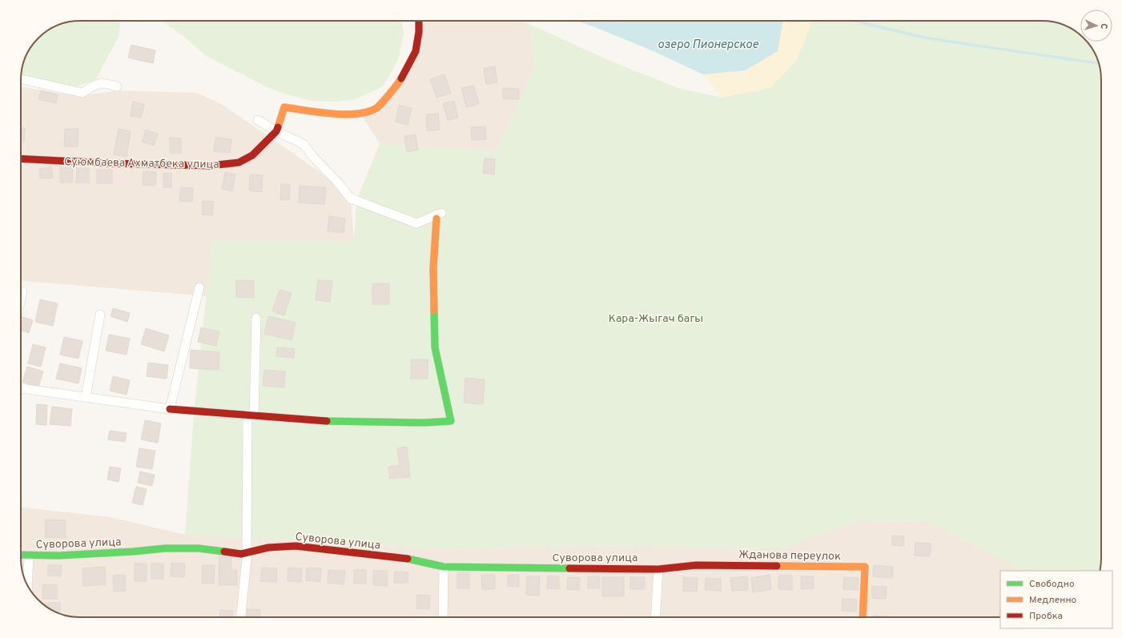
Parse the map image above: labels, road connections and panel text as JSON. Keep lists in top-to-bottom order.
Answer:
{
  "streets": {
    "street": ["Суюмбаева Ахматбека улица", "Суворова улица", "Жданова переулок"]
  },
  "crossings": [
    ["Суворова улица", "Жданова переулок"]
  ],
  "water": ["озеро Пионерское"],
  "parks": ["Кара-Жыгач багы"],
  "legend": ["Свободно", "Медленно", "Пробка"],
  "north": "right"
}
